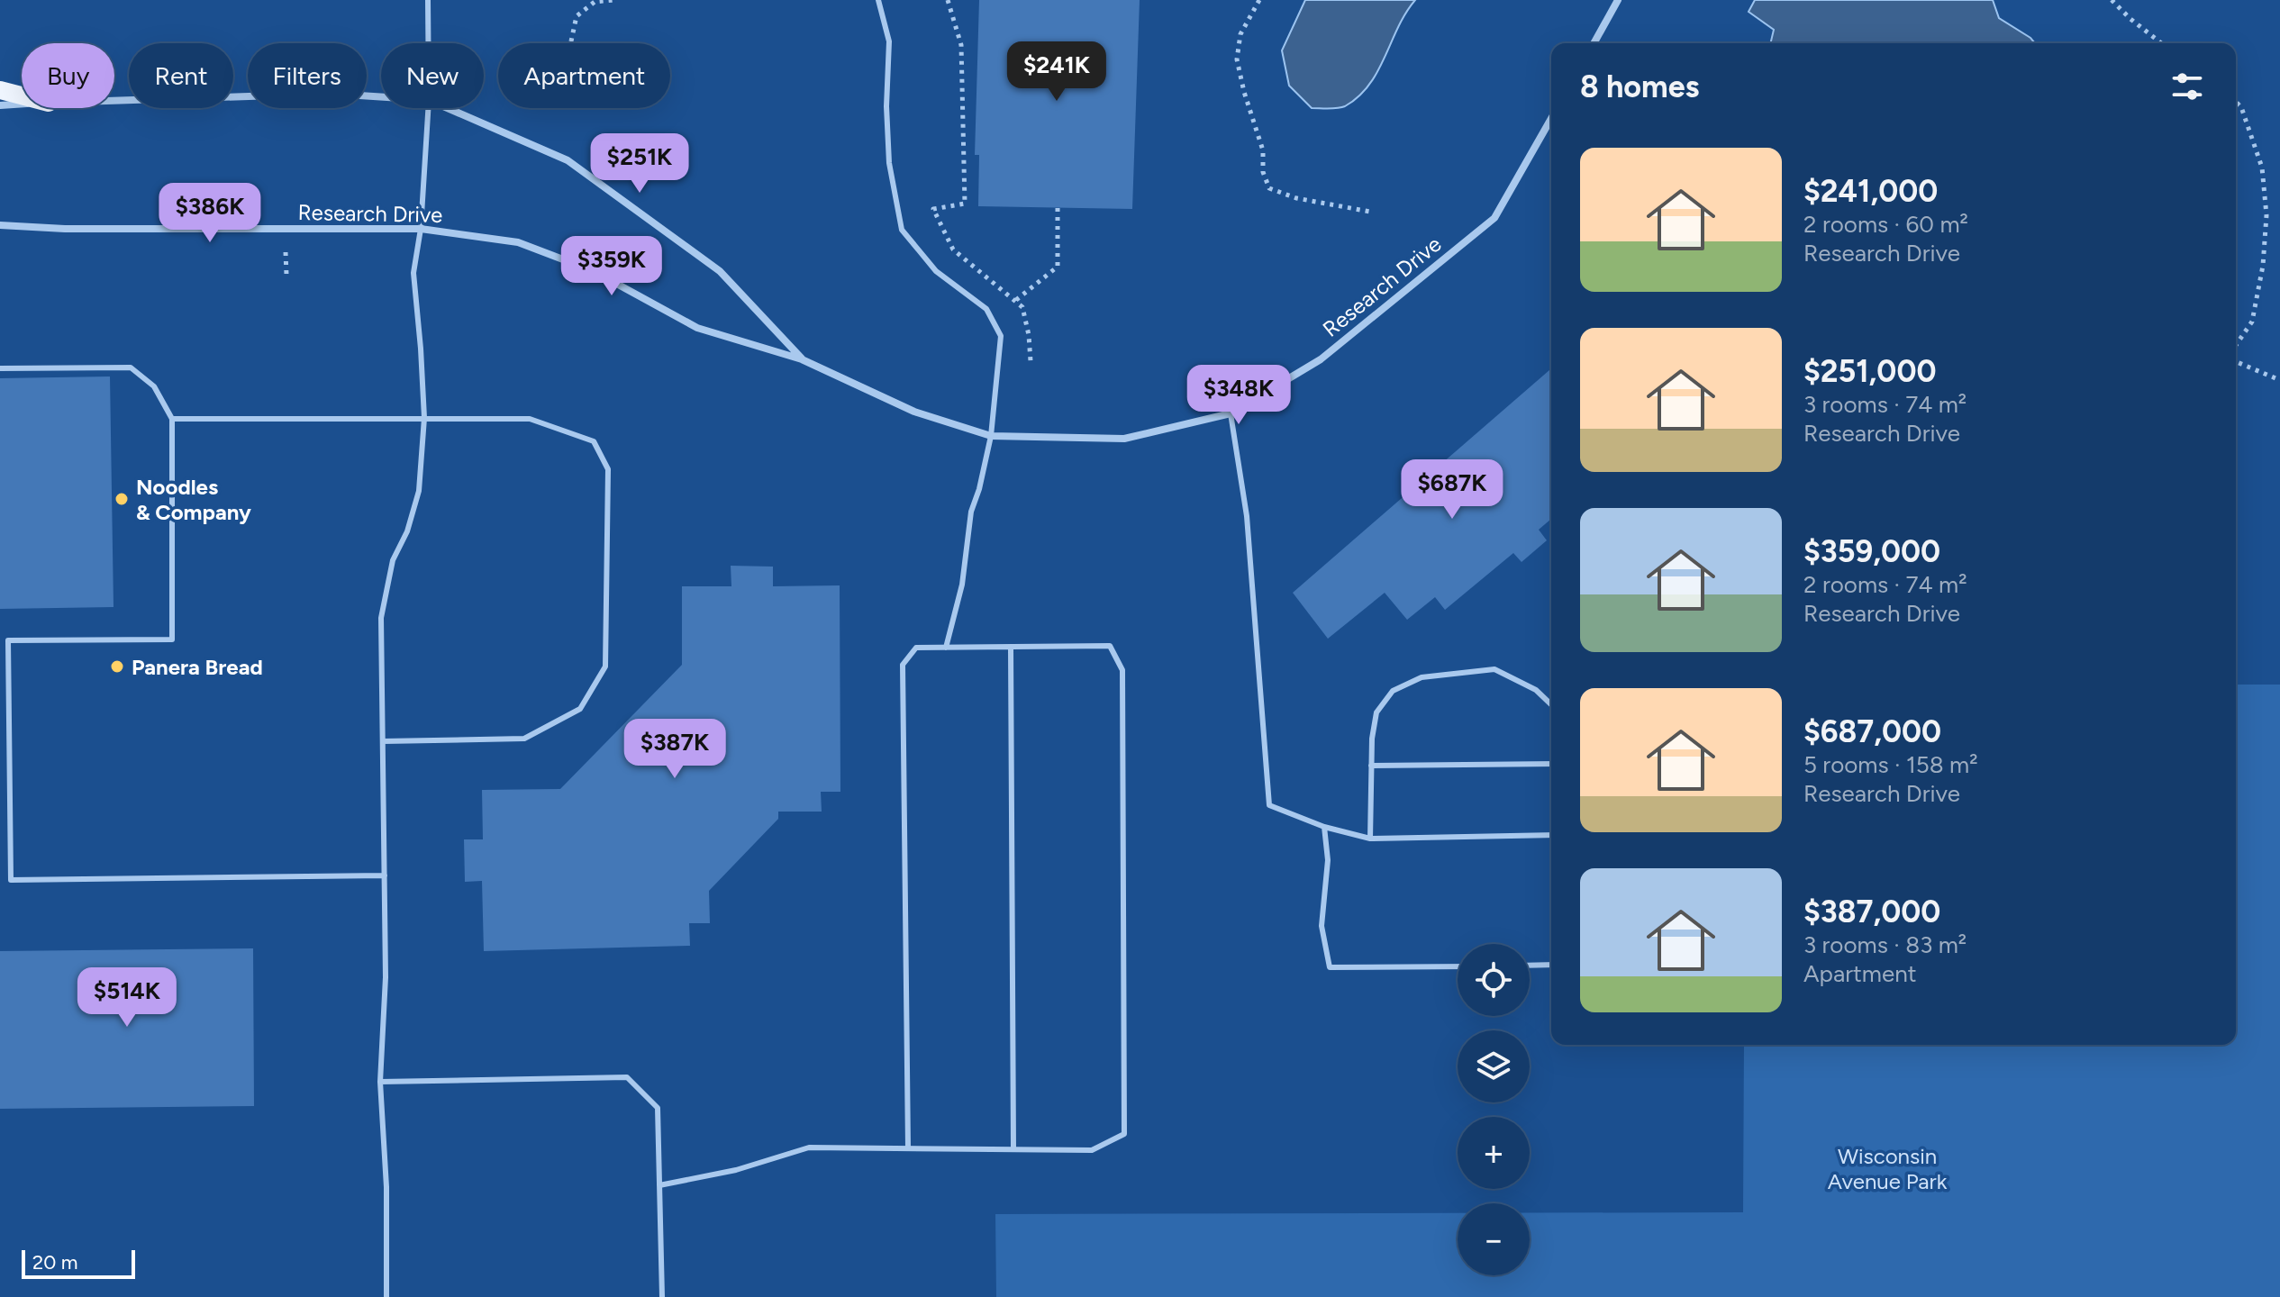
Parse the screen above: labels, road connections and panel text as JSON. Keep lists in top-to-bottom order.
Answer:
{
  "streets": {
    "street": ["Research Drive"]
  },
  "parks": ["Wisconsin Avenue Park"],
  "places": ["Noodles & Company", "Panera Bread"],
  "scale_bar": "20 m",
  "page": {
    "price": [
      "$241K",
      "$251K",
      "$386K",
      "$359K",
      "$348K",
      "$687K",
      "$387K",
      "$514K"
    ],
    "chip": [
      "Buy",
      "Rent",
      "Filters",
      "New",
      "Apartment"
    ],
    "heading": "8 homes",
    "list": [
      {
        "name": "$241,000",
        "note": "2 rooms · 60 m² · Research Drive"
      },
      {
        "name": "$251,000",
        "note": "3 rooms · 74 m² · Research Drive"
      },
      {
        "name": "$359,000",
        "note": "2 rooms · 74 m² · Research Drive"
      },
      {
        "name": "$687,000",
        "note": "5 rooms · 158 m² · Research Drive"
      },
      {
        "name": "$387,000",
        "note": "3 rooms · 83 m² · Apartment"
      }
    ],
    "map_buttons": ["+", "−"],
    "scale": "20 m"
  }
}
